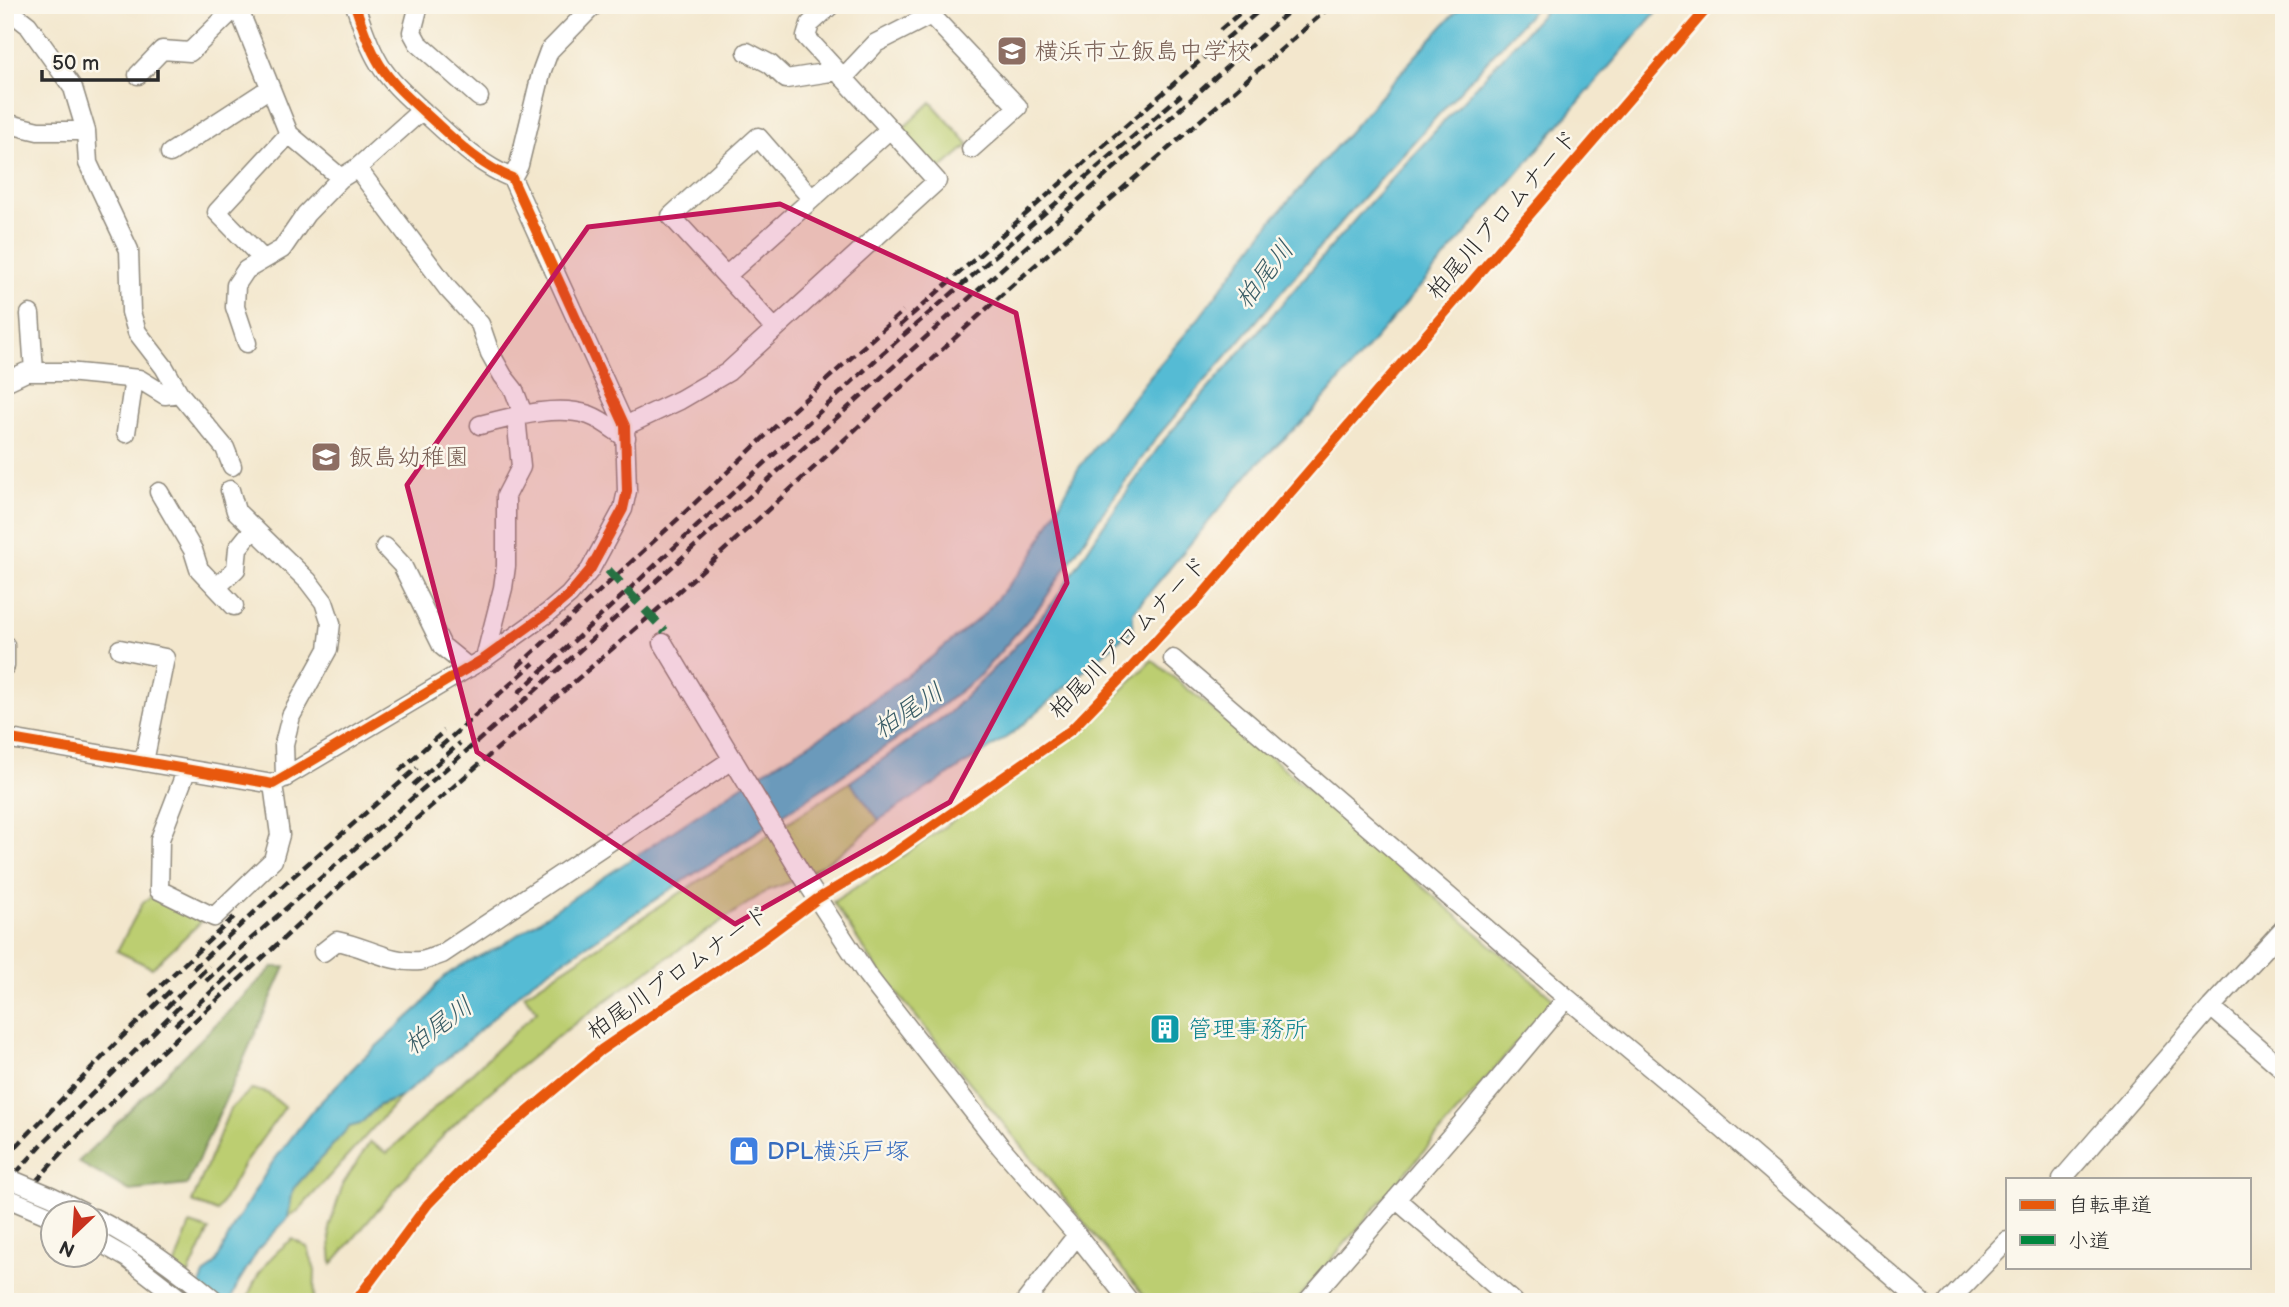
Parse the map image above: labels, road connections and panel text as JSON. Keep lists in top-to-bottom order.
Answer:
{
  "streets": {
    "cycle path": ["柏尾川プロムナード"]
  },
  "water": ["柏尾川"],
  "places": {
    "school or university": ["横浜市立飯島中学校", "飯島幼稚園"],
    "building": ["管理事務所"],
    "shop": ["DPL横浜戸塚"]
  },
  "legend": ["自転車道", "小道"],
  "scale_bar": "50 m",
  "north": "bottom left"
}
